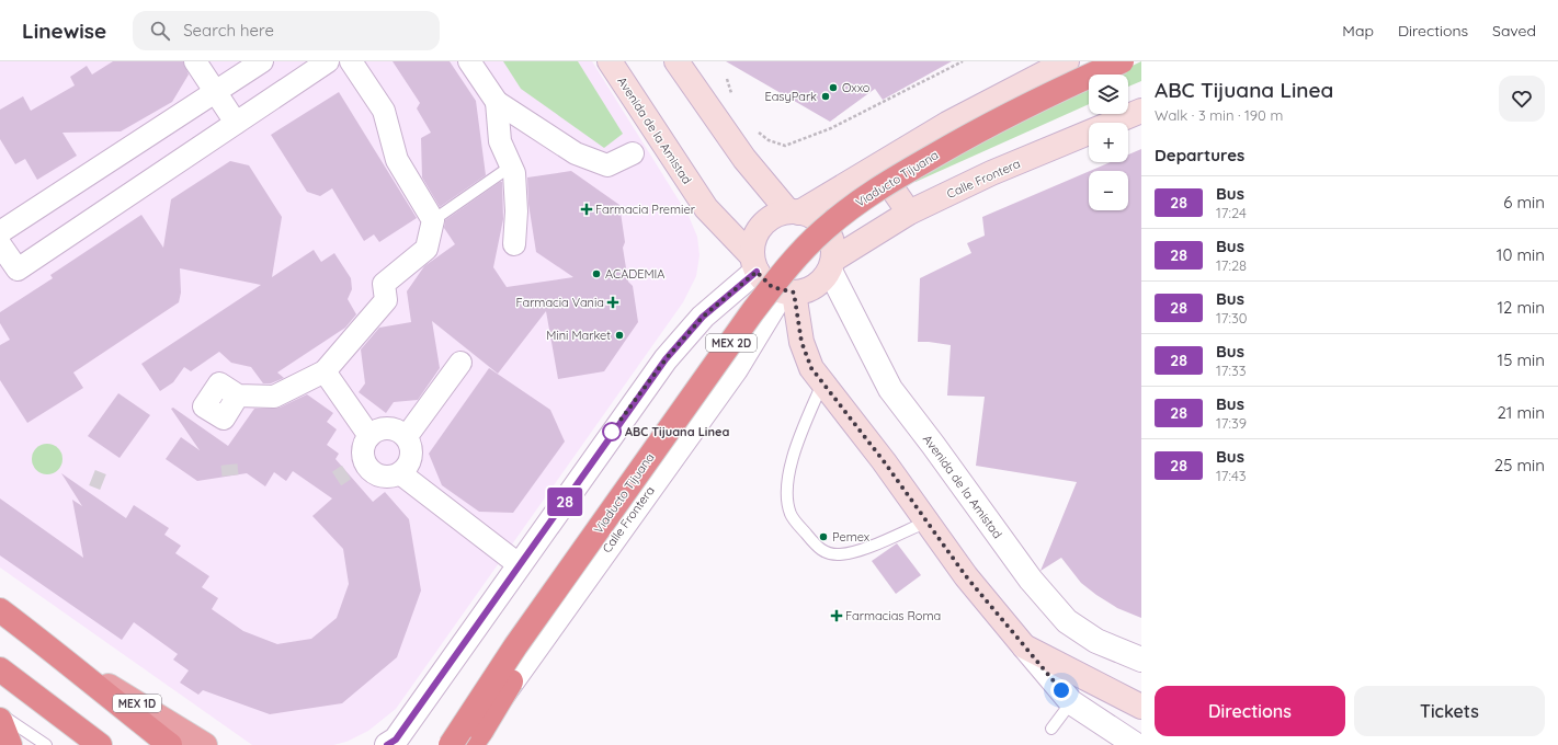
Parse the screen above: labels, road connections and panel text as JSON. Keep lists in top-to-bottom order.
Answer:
{
  "streets": {
    "highway": ["Viaducto Tijuana", "MEX 2D", "MEX 1D"],
    "main road": ["Avenida de la Amistad", "Calle Frontera"]
  },
  "crossings": [
    ["Avenida de la Amistad", "Calle Frontera"]
  ],
  "places": {
    "other": [
      "Oxxo",
      "EasyPark",
      "ACADEMIA",
      "Mini Market",
      "ABC Tijuana Linea",
      "Pemex"
    ],
    "health": ["Farmacia Premier", "Farmacia Vania", "Farmacias Roma"]
  },
  "lines": ["bus line 28"],
  "page": {
    "header": "Linewise",
    "search": "Search here",
    "nav": ["Map", "Directions", "Saved"],
    "on_map": "28",
    "heading": [
      ["ABC Tijuana Linea", "Walk · 3 min · 190 m"],
      "Departures"
    ],
    "map_buttons": ["+", "−"],
    "list": [
      {
        "mark": "28",
        "name": "Bus",
        "note": "17:24",
        "value": "6 min"
      },
      {
        "mark": "28",
        "name": "Bus",
        "note": "17:28",
        "value": "10 min"
      },
      {
        "mark": "28",
        "name": "Bus",
        "note": "17:30",
        "value": "12 min"
      },
      {
        "mark": "28",
        "name": "Bus",
        "note": "17:33",
        "value": "15 min"
      },
      {
        "mark": "28",
        "name": "Bus",
        "note": "17:39",
        "value": "21 min"
      },
      {
        "mark": "28",
        "name": "Bus",
        "note": "17:43",
        "value": "25 min"
      }
    ],
    "buttons": ["Directions", "Tickets"]
  }
}
